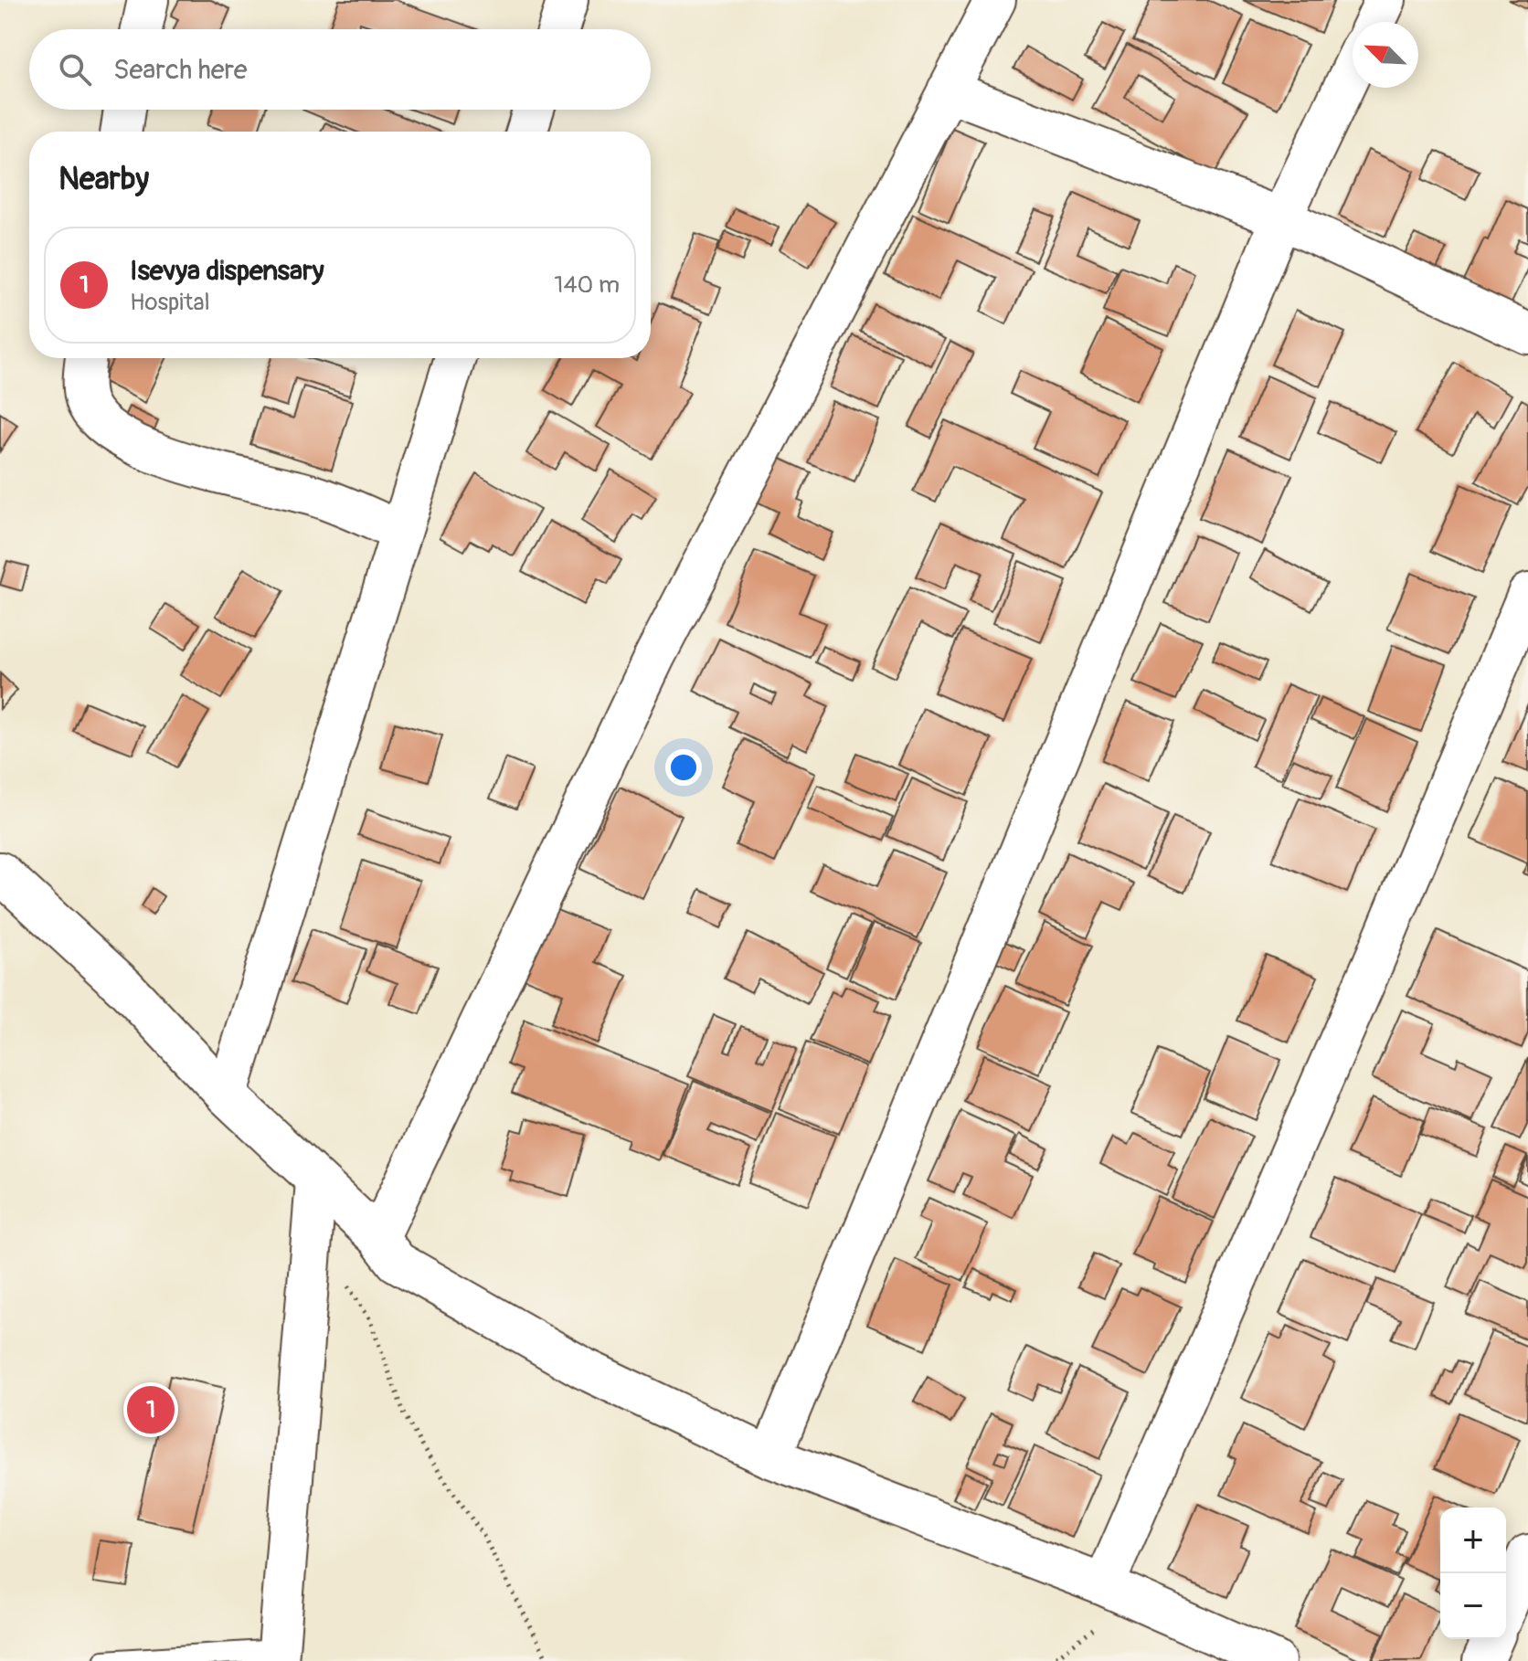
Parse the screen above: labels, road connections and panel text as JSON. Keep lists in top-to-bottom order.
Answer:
{
  "north": "top left",
  "page": {
    "search": "Search here",
    "heading": "Nearby",
    "list": [
      {
        "mark": "1",
        "name": "Isevya dispensary",
        "note": "Hospital",
        "value": "140 m"
      }
    ],
    "pins": "1",
    "map_buttons": ["+", "−"]
  }
}
